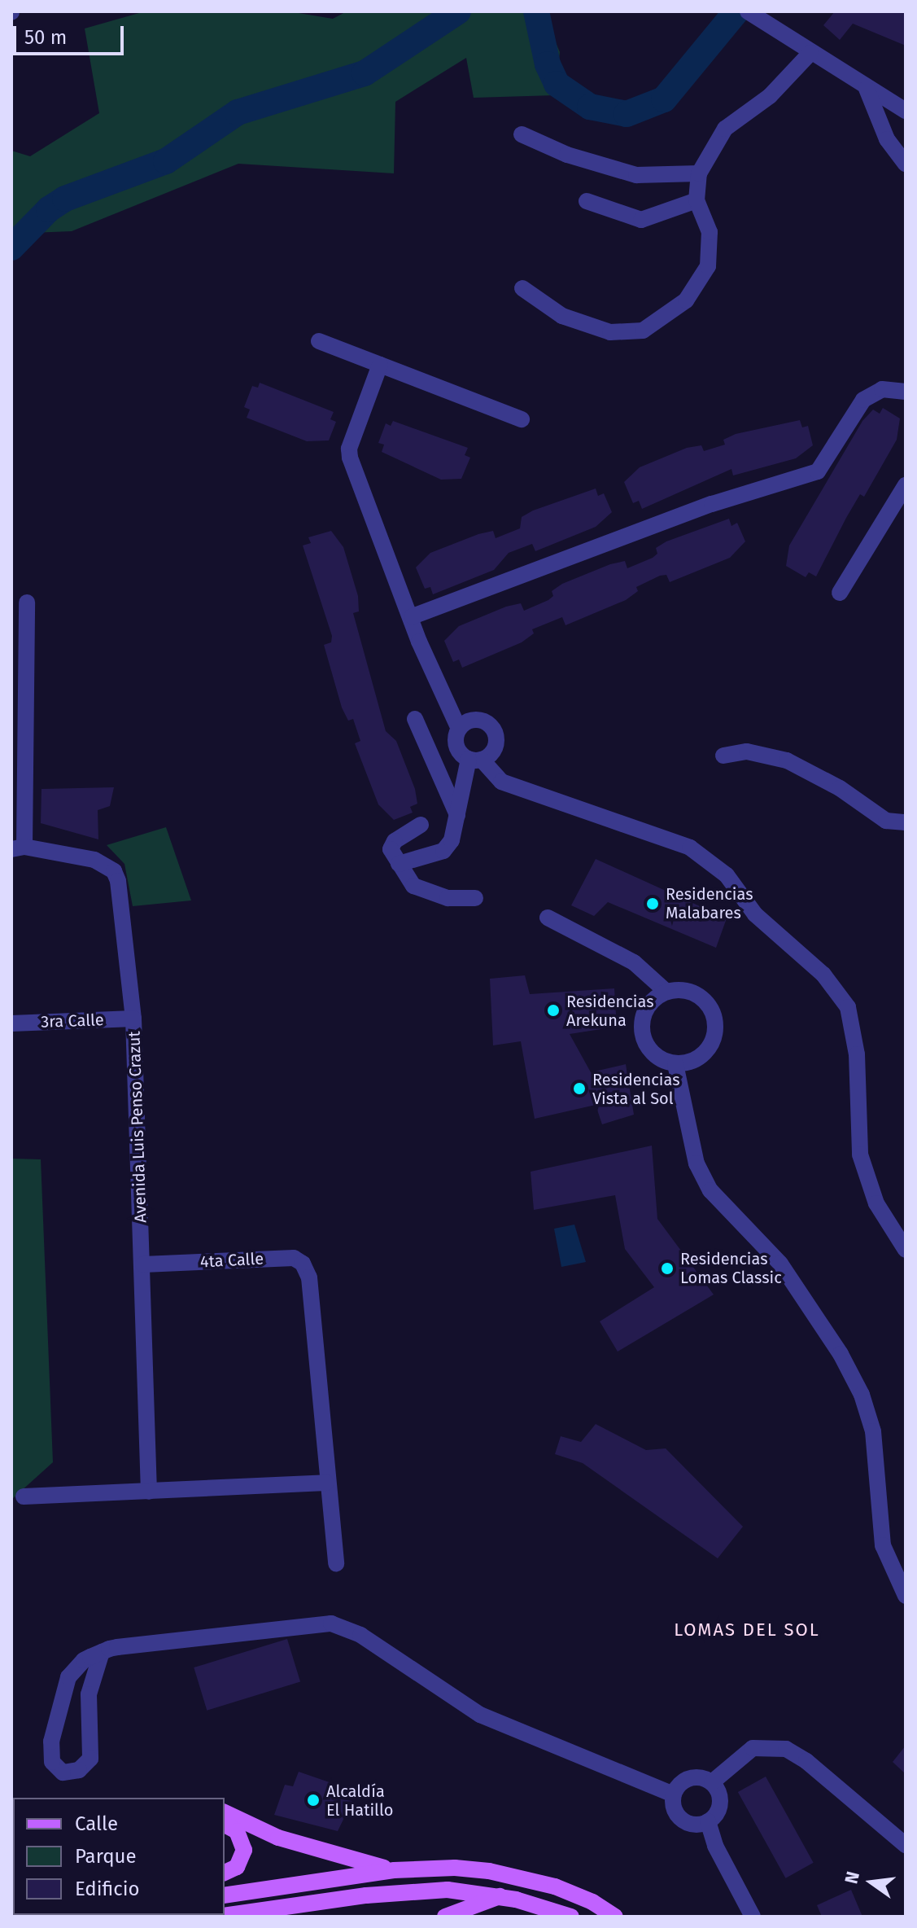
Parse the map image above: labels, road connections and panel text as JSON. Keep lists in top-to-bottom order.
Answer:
{
  "streets": {
    "street": ["3ra Calle", "Avenida Luis Penso Crazut", "4ta Calle"]
  },
  "crossings": [
    ["3ra Calle", "Avenida Luis Penso Crazut"],
    ["Avenida Luis Penso Crazut", "4ta Calle"]
  ],
  "districts": ["LOMAS DEL SOL"],
  "places": [
    "Residencias Malabares",
    "Residencias Arekuna",
    "Residencias Vista al Sol",
    "Residencias Lomas Classic",
    "Alcaldía El Hatillo"
  ],
  "legend": ["Calle", "Parque", "Edificio"],
  "scale_bar": "50 m",
  "north": "left"
}
